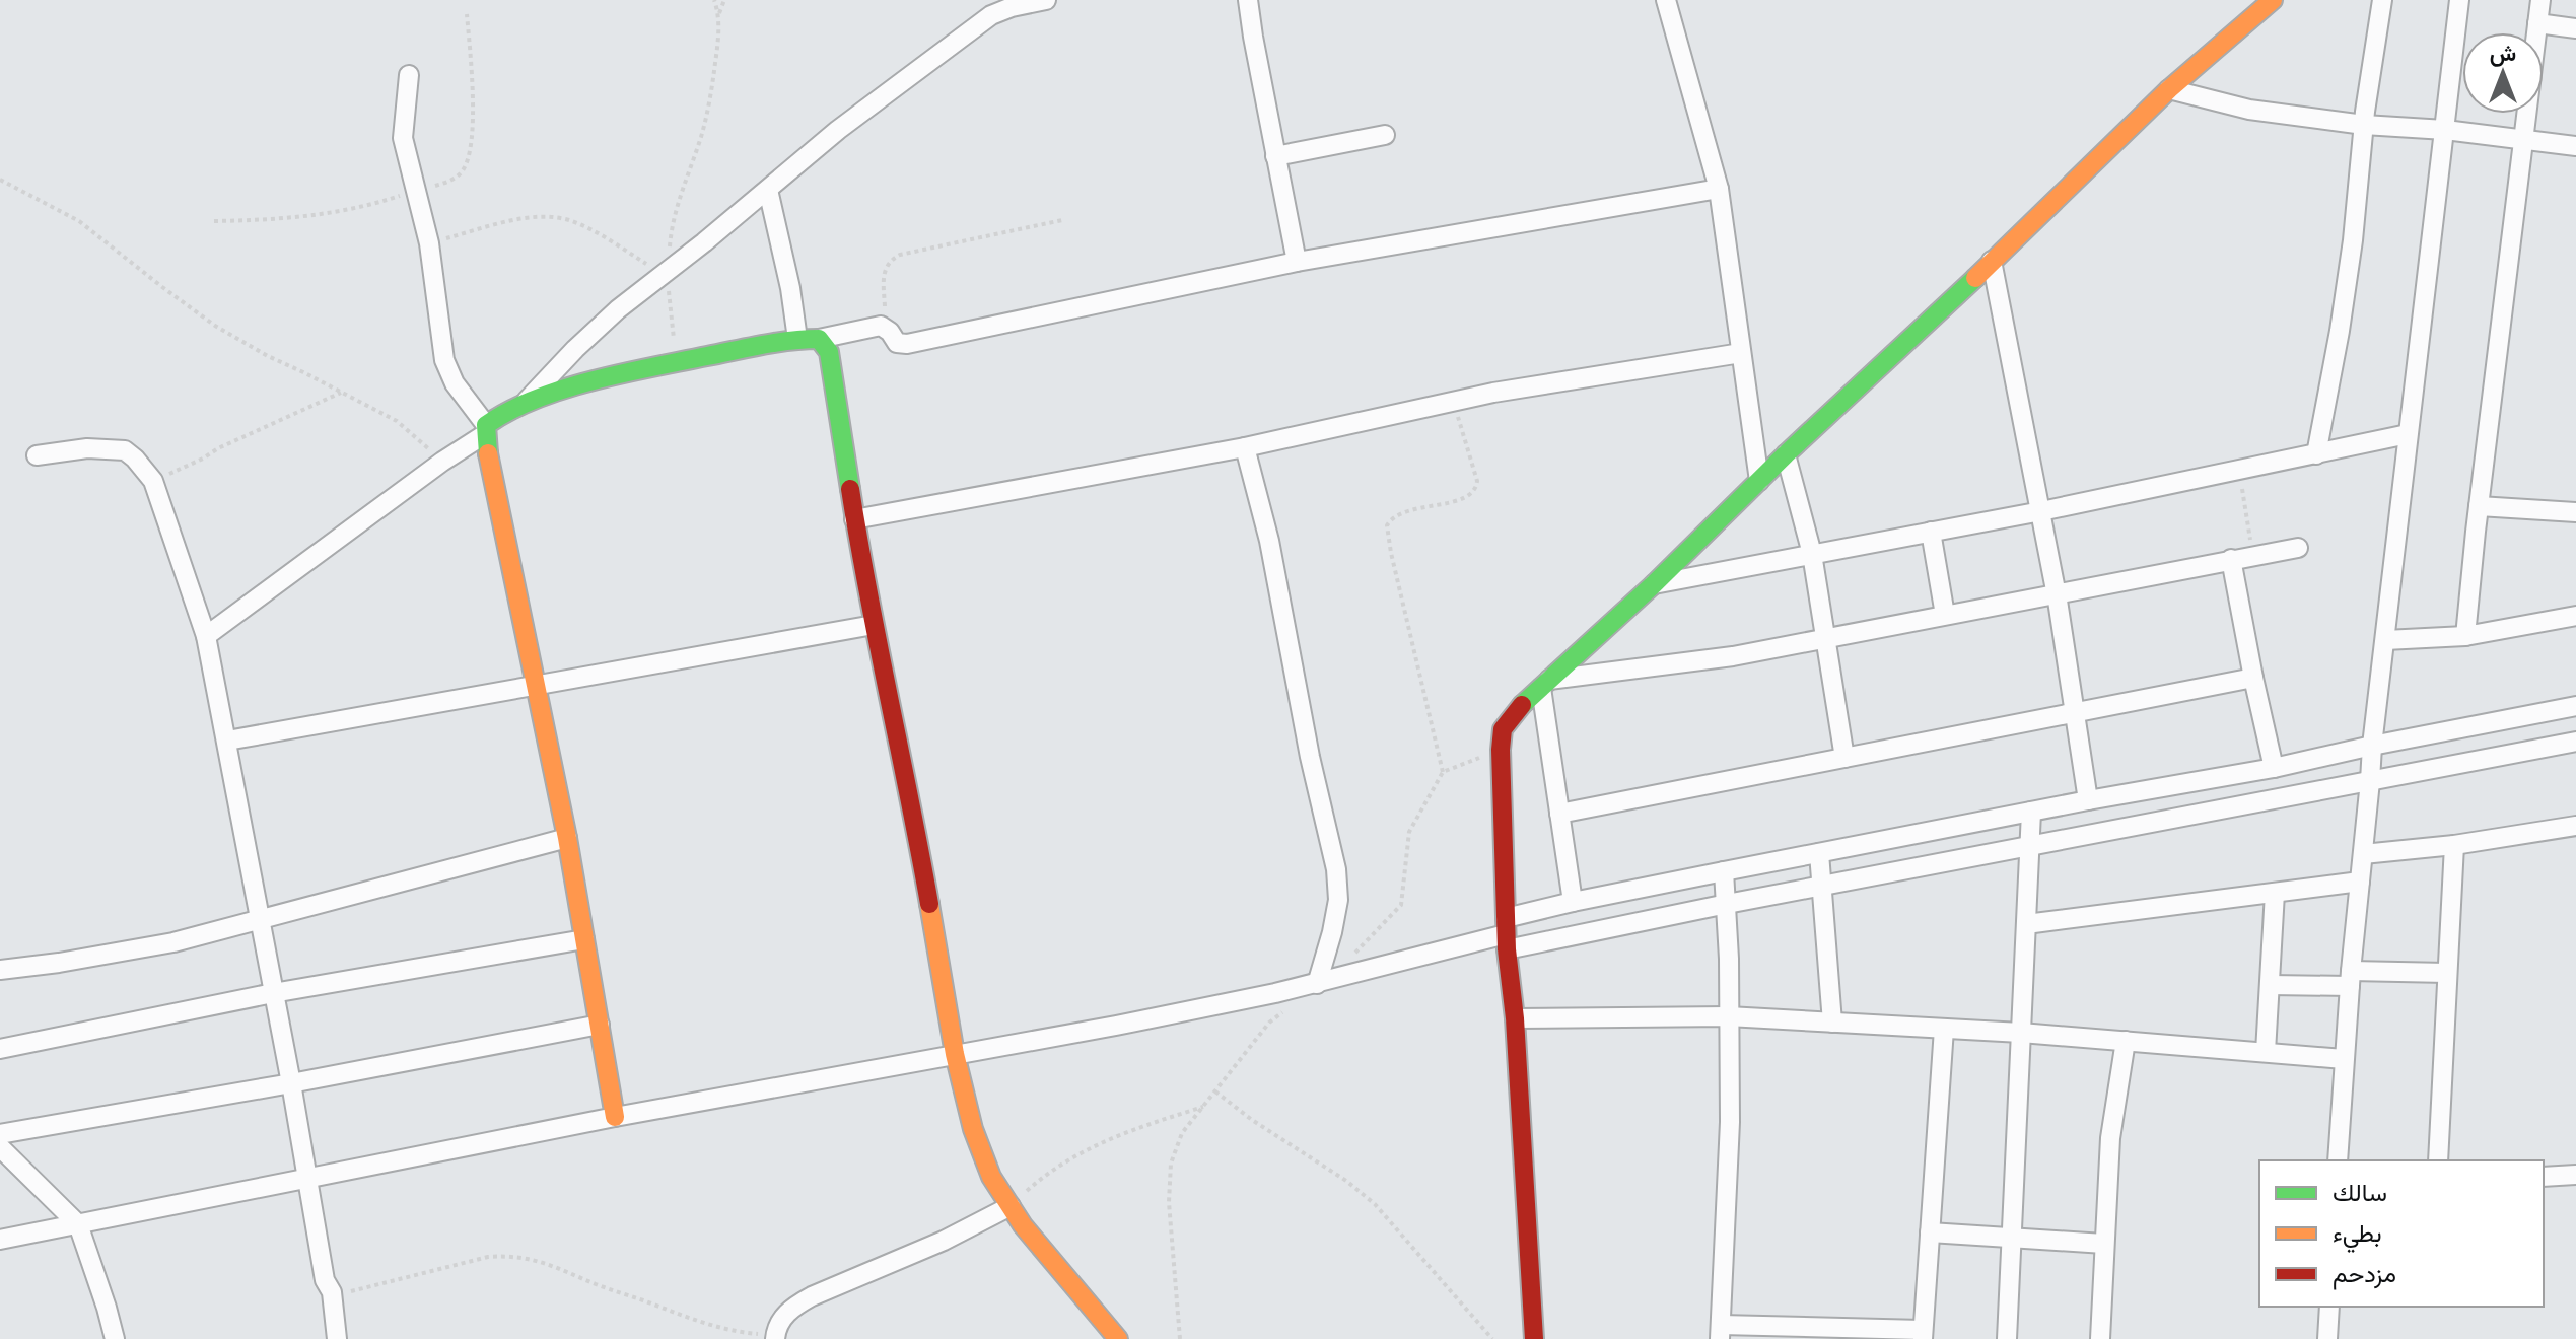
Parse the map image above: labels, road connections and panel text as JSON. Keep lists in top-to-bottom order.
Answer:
{
  "legend": ["سالك", "بطيء", "مزدحم"],
  "north": "top"
}
